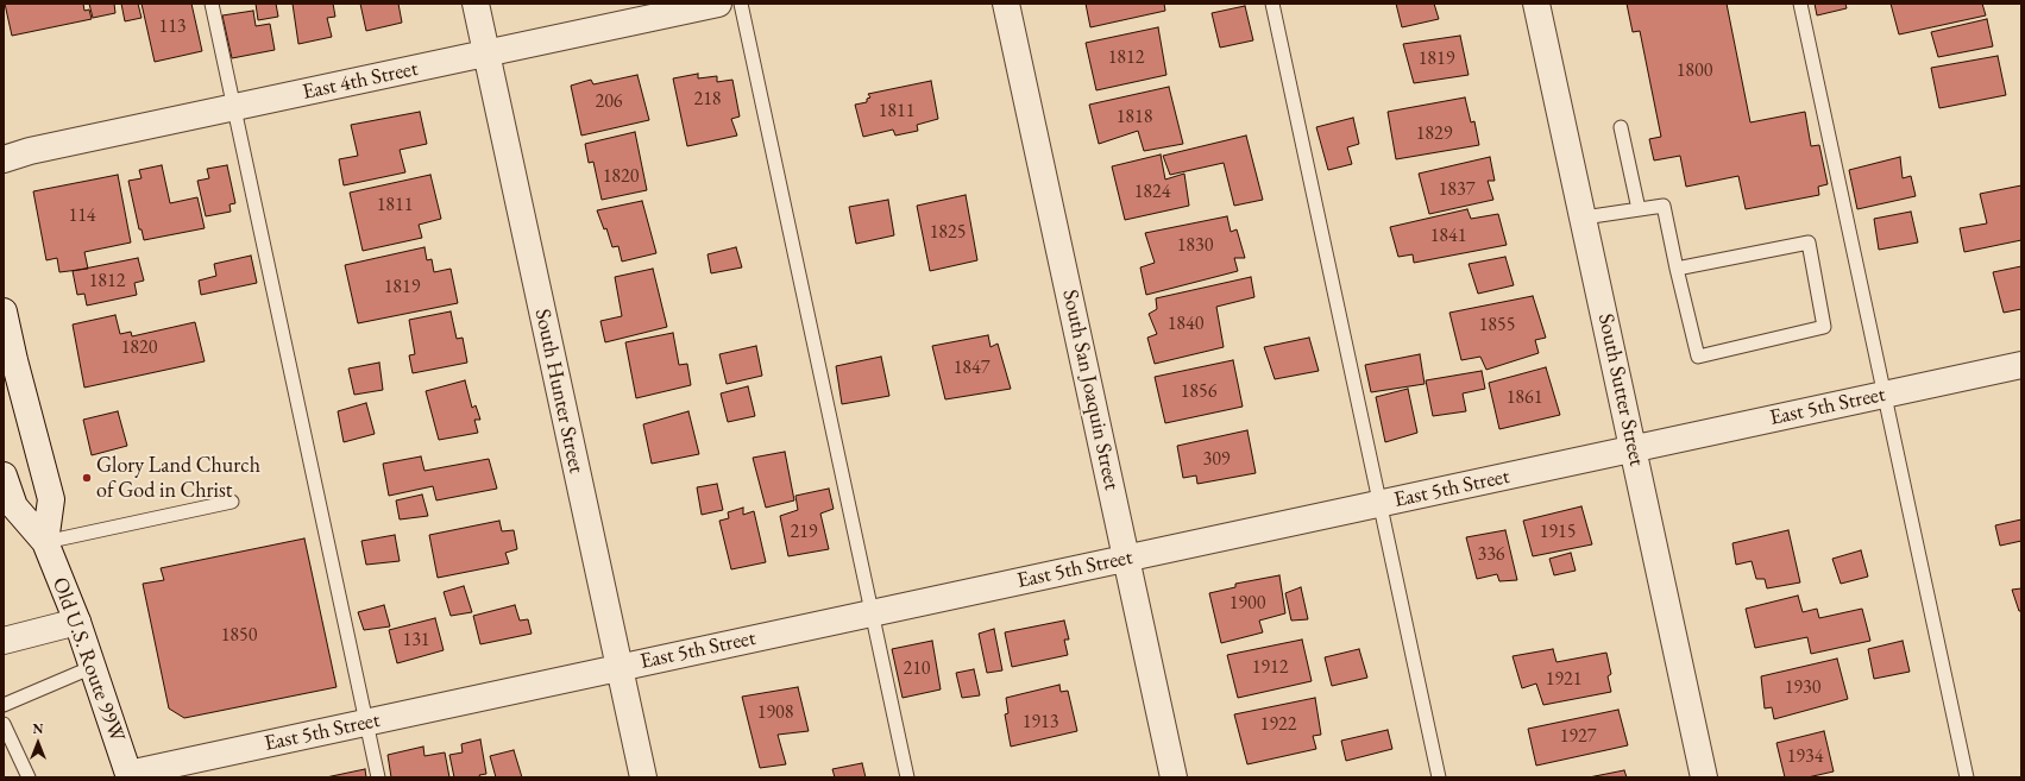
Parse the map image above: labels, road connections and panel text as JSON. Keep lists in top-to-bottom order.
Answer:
{
  "streets": {
    "street": [
      "East 4th Street",
      "South San Joaquin Street",
      "South Sutter Street",
      "South Hunter Street",
      "East 5th Street",
      "Old U.S. Route 99W"
    ]
  },
  "crossings": [
    ["East 4th Street", "South Hunter Street"],
    ["South San Joaquin Street", "East 5th Street"],
    ["South Sutter Street", "East 5th Street"],
    ["South Hunter Street", "East 5th Street"],
    ["East 5th Street", "Old U.S. Route 99W"]
  ],
  "places": ["Glory Land Church of God in Christ"],
  "house_numbers": [
    "113",
    "1812",
    "1819",
    "1800",
    "218",
    "206",
    "1811",
    "1818",
    "1829",
    "1820",
    "1837",
    "1824",
    "1811",
    "114",
    "1825",
    "1841",
    "1830",
    "1812",
    "1819",
    "1840",
    "1855",
    "1820",
    "1847",
    "1856",
    "1861",
    "309",
    "219",
    "1915",
    "336",
    "1900",
    "1850",
    "131",
    "1912",
    "210",
    "1921",
    "1930",
    "1908",
    "1913",
    "1922",
    "1927",
    "1934"
  ],
  "north": "top"
}
